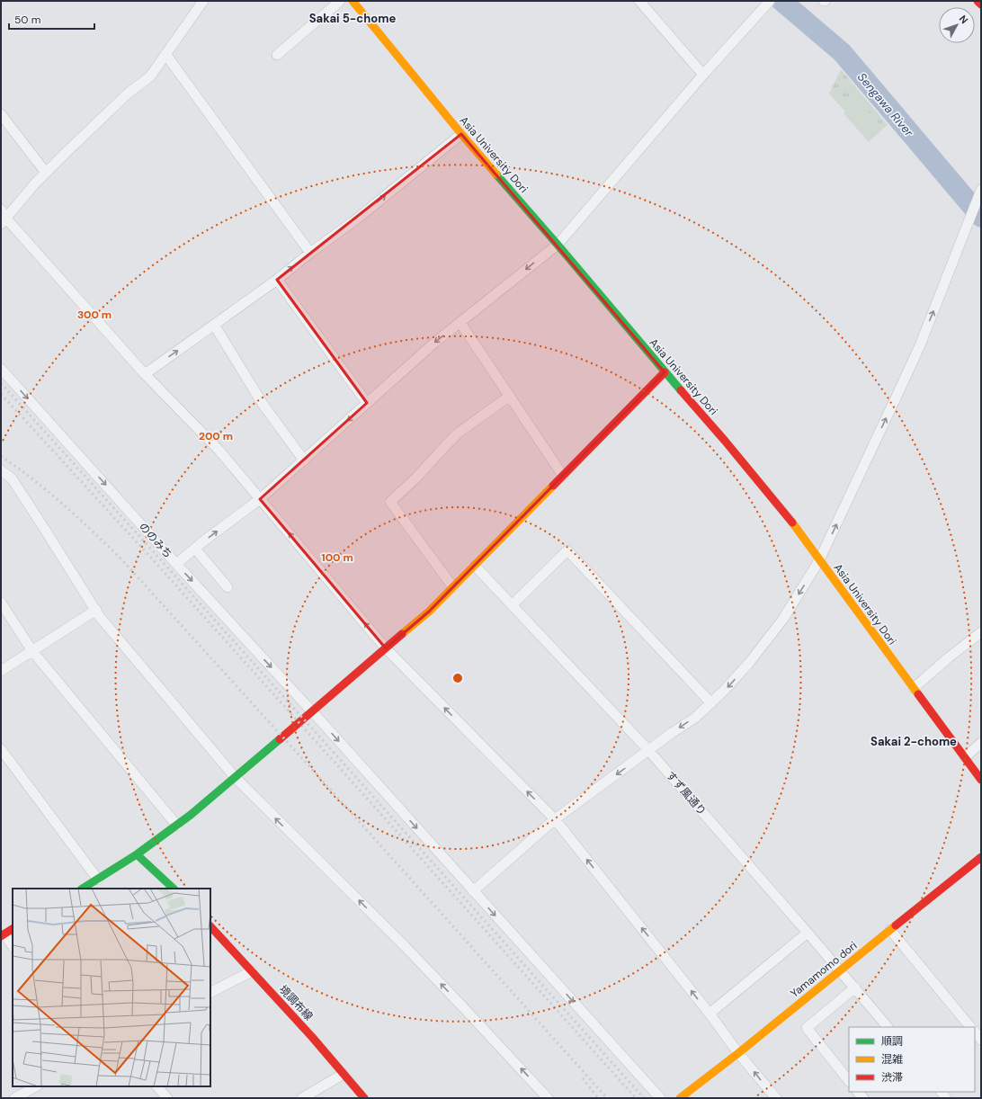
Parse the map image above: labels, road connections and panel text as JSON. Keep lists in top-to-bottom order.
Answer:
{
  "streets": {
    "street": [
      "Asia University Dori",
      "ののみち",
      "すず風通り",
      "Yamamomo dori",
      "境調布線"
    ]
  },
  "crossings": [
    ["すず風通り", "Yamamomo dori"]
  ],
  "districts": ["Sakai 5-chome", "Sakai 2-chome"],
  "water": ["Sengawa River"],
  "legend": ["順調", "混雑", "渋滞"],
  "scale_bar": "50 m",
  "north": "top right",
  "rings": ["300 m", "200 m", "100 m"]
}
